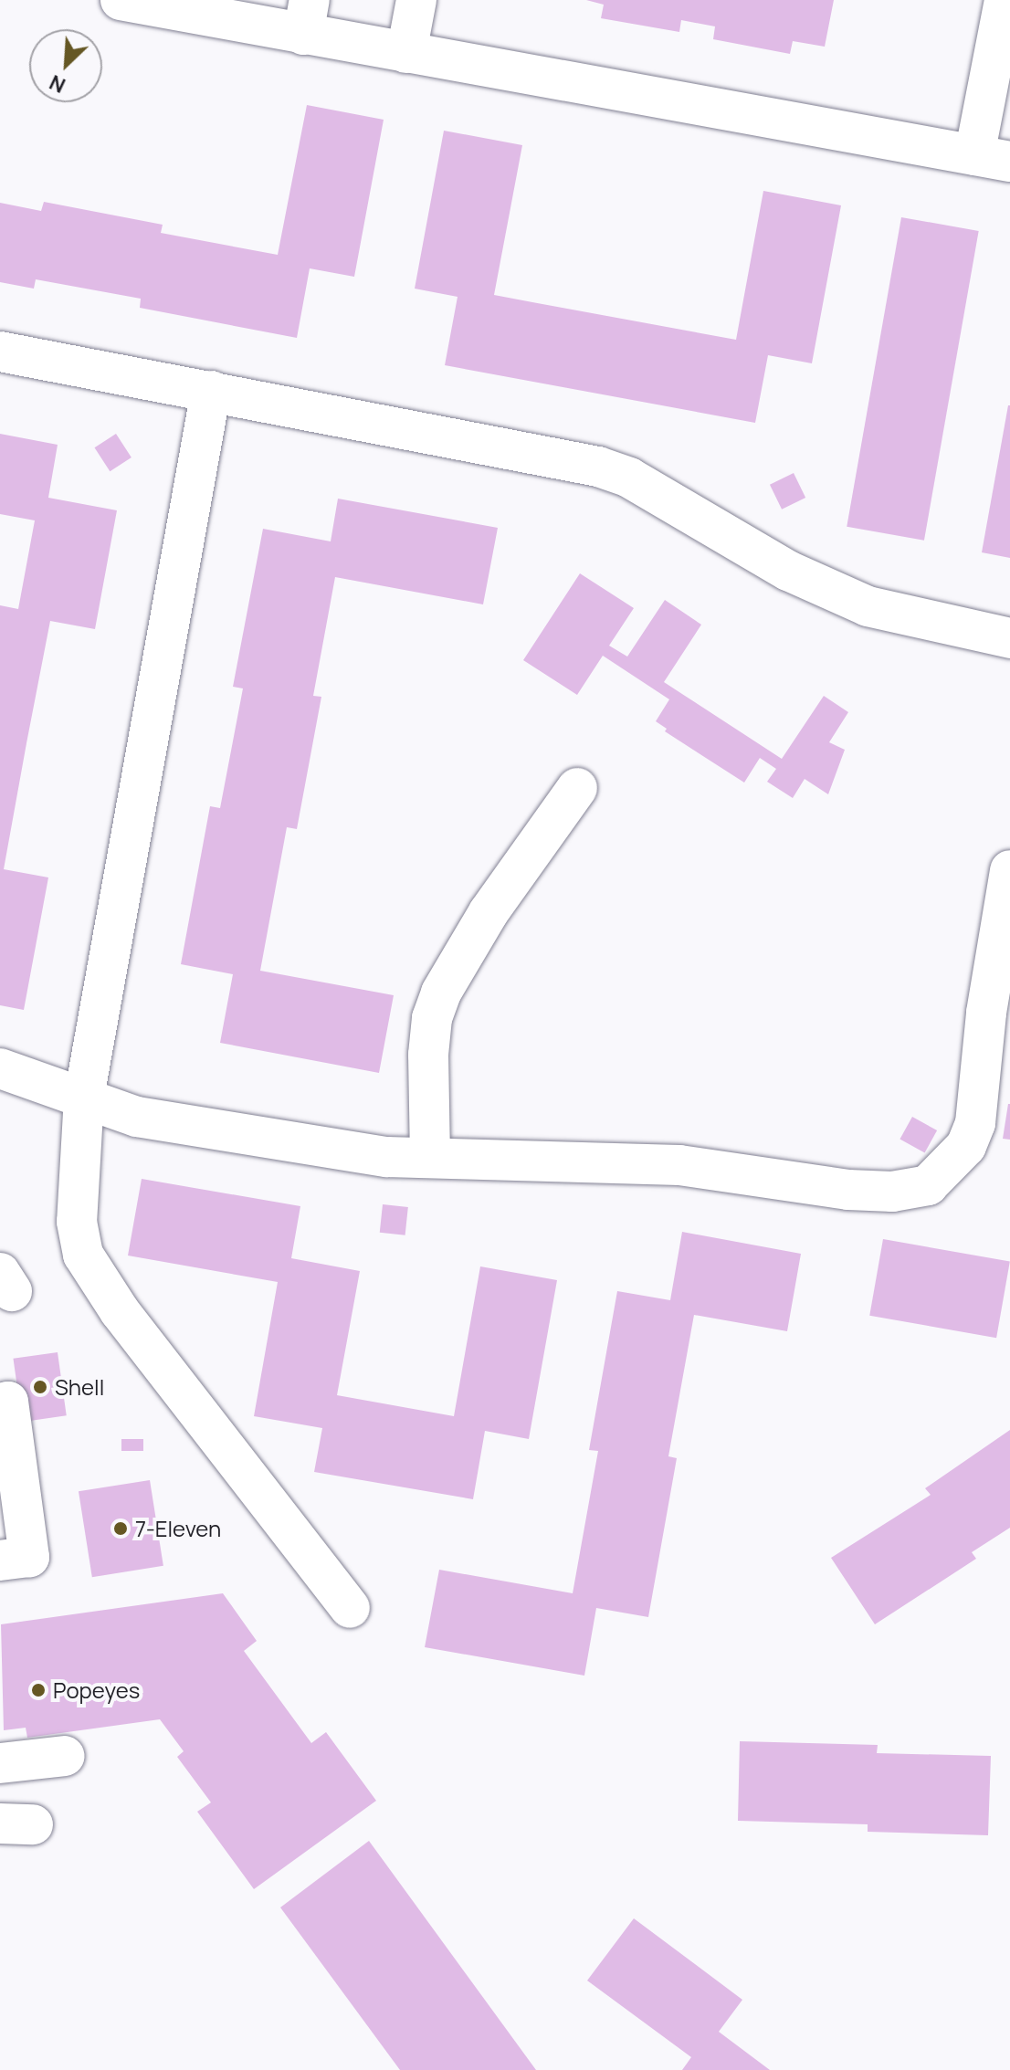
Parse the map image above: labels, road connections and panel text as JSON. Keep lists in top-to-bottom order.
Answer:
{
  "places": ["Shell", "7-Eleven", "Popeyes"],
  "north": "bottom left"
}
